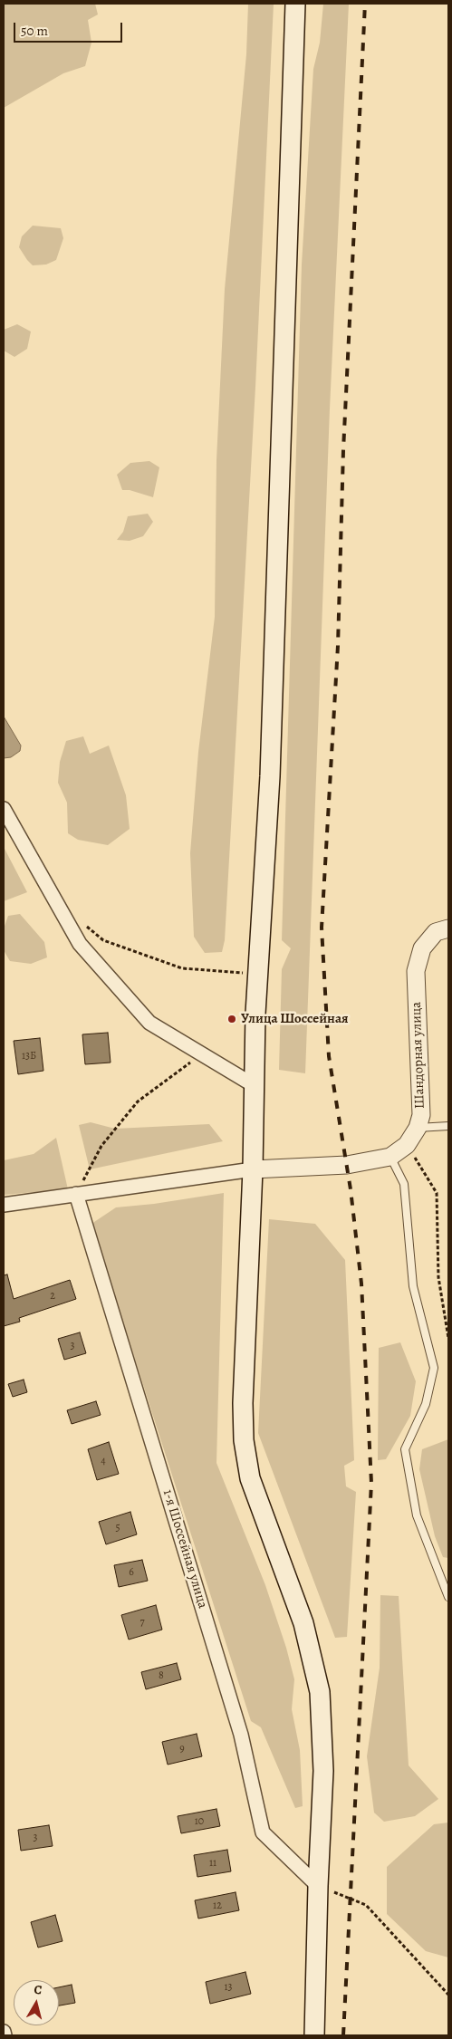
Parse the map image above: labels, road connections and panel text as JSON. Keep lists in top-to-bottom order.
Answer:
{
  "streets": {
    "street": ["Шандорная улица", "1-я Шоссейная улица"]
  },
  "places": ["Улица Шоссейная"],
  "house_numbers": [
    "13Б",
    "2",
    "3",
    "4",
    "5",
    "6",
    "7",
    "8",
    "9",
    "10",
    "3",
    "11",
    "12",
    "13"
  ],
  "scale_bar": "50 m",
  "north": "top"
}
